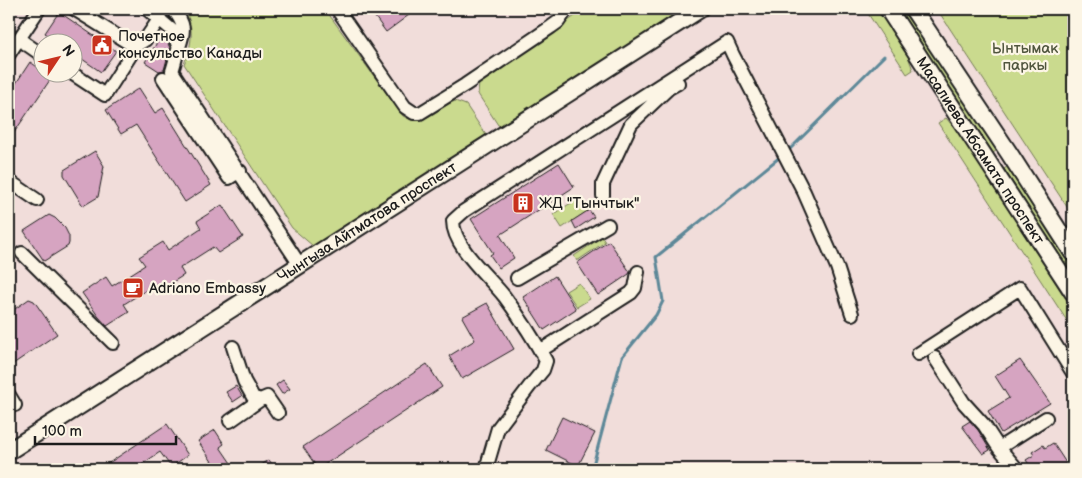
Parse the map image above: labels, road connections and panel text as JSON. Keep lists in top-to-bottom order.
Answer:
{
  "streets": {
    "main road": ["Масалиева Абсамата проспект", "Чынгыза Айтматова проспект"]
  },
  "parks": ["Ынтымак паркы"],
  "places": {
    "public building": ["Почетное консульство Канады"],
    "building": ["ЖД \"Тынчтык\""],
    "cafe": ["Adriano Embassy"]
  },
  "scale_bar": "100 m",
  "north": "top right"
}
